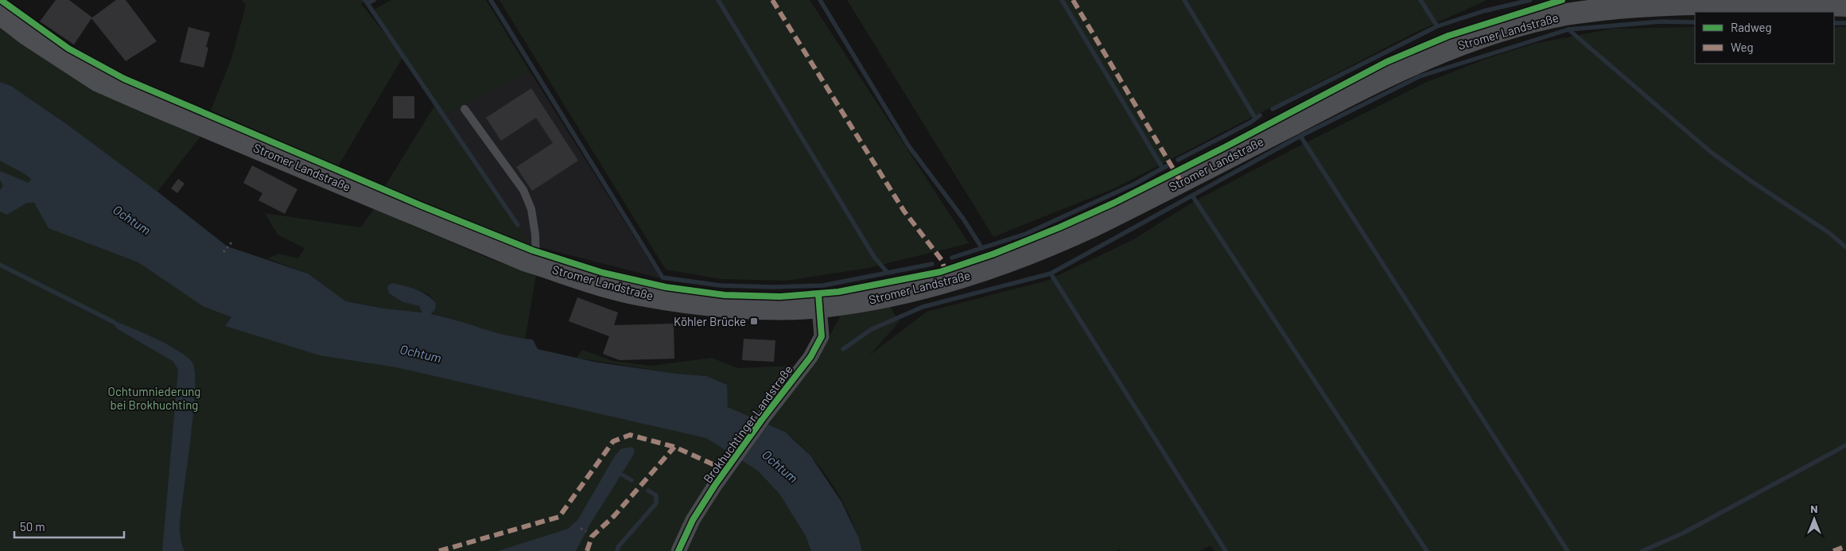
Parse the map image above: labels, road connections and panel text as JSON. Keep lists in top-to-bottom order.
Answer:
{
  "streets": {
    "main road": ["Stromer Landstraße"],
    "street": ["Brokhuchtinger Landstraße"]
  },
  "crossings": [
    ["Stromer Landstraße", "Brokhuchtinger Landstraße"]
  ],
  "water": ["Ochtum"],
  "parks": ["Ochtumniederung bei Brokhuchting"],
  "places": {
    "transit": ["Köhler Brücke"]
  },
  "legend": ["Radweg", "Weg"],
  "scale_bar": "50 m",
  "north": "top"
}
